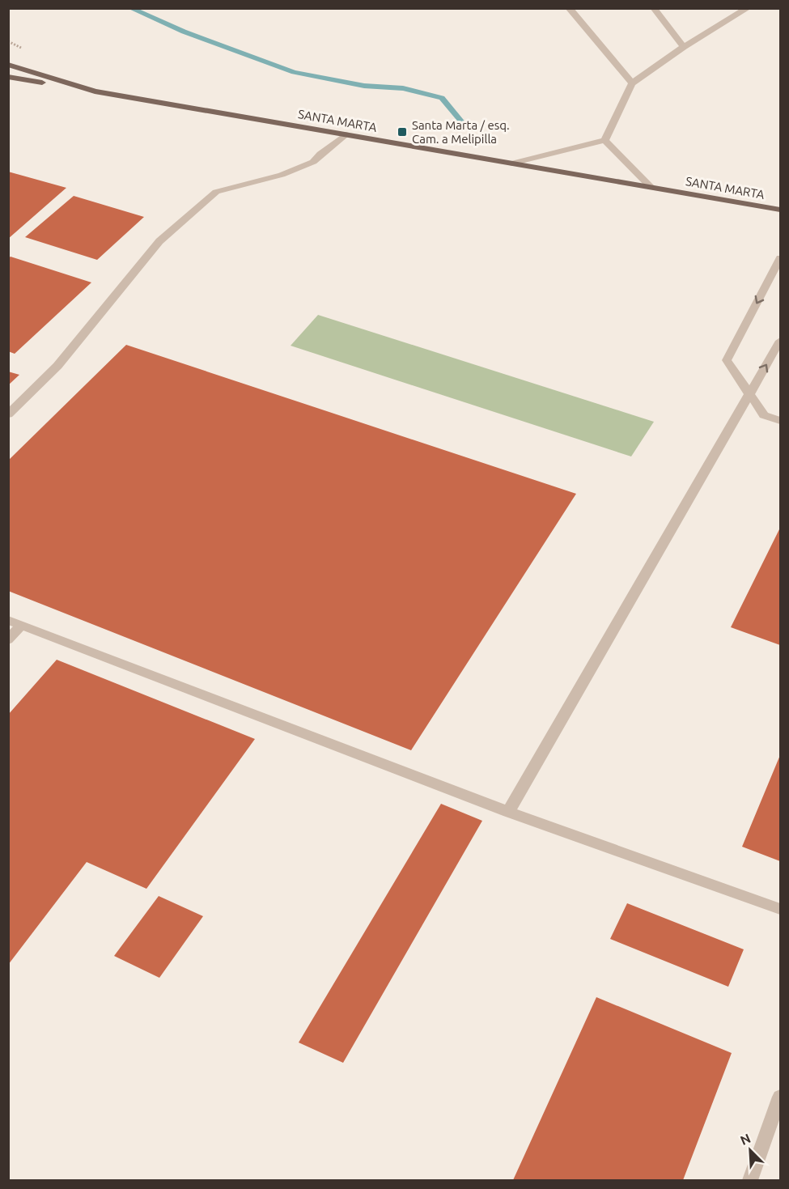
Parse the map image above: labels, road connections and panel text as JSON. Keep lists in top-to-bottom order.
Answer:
{
  "streets": {
    "main road": ["SANTA MARTA"]
  },
  "places": {
    "transit": ["Santa Marta / esq. Cam. a Melipilla"]
  },
  "north": "top left"
}
